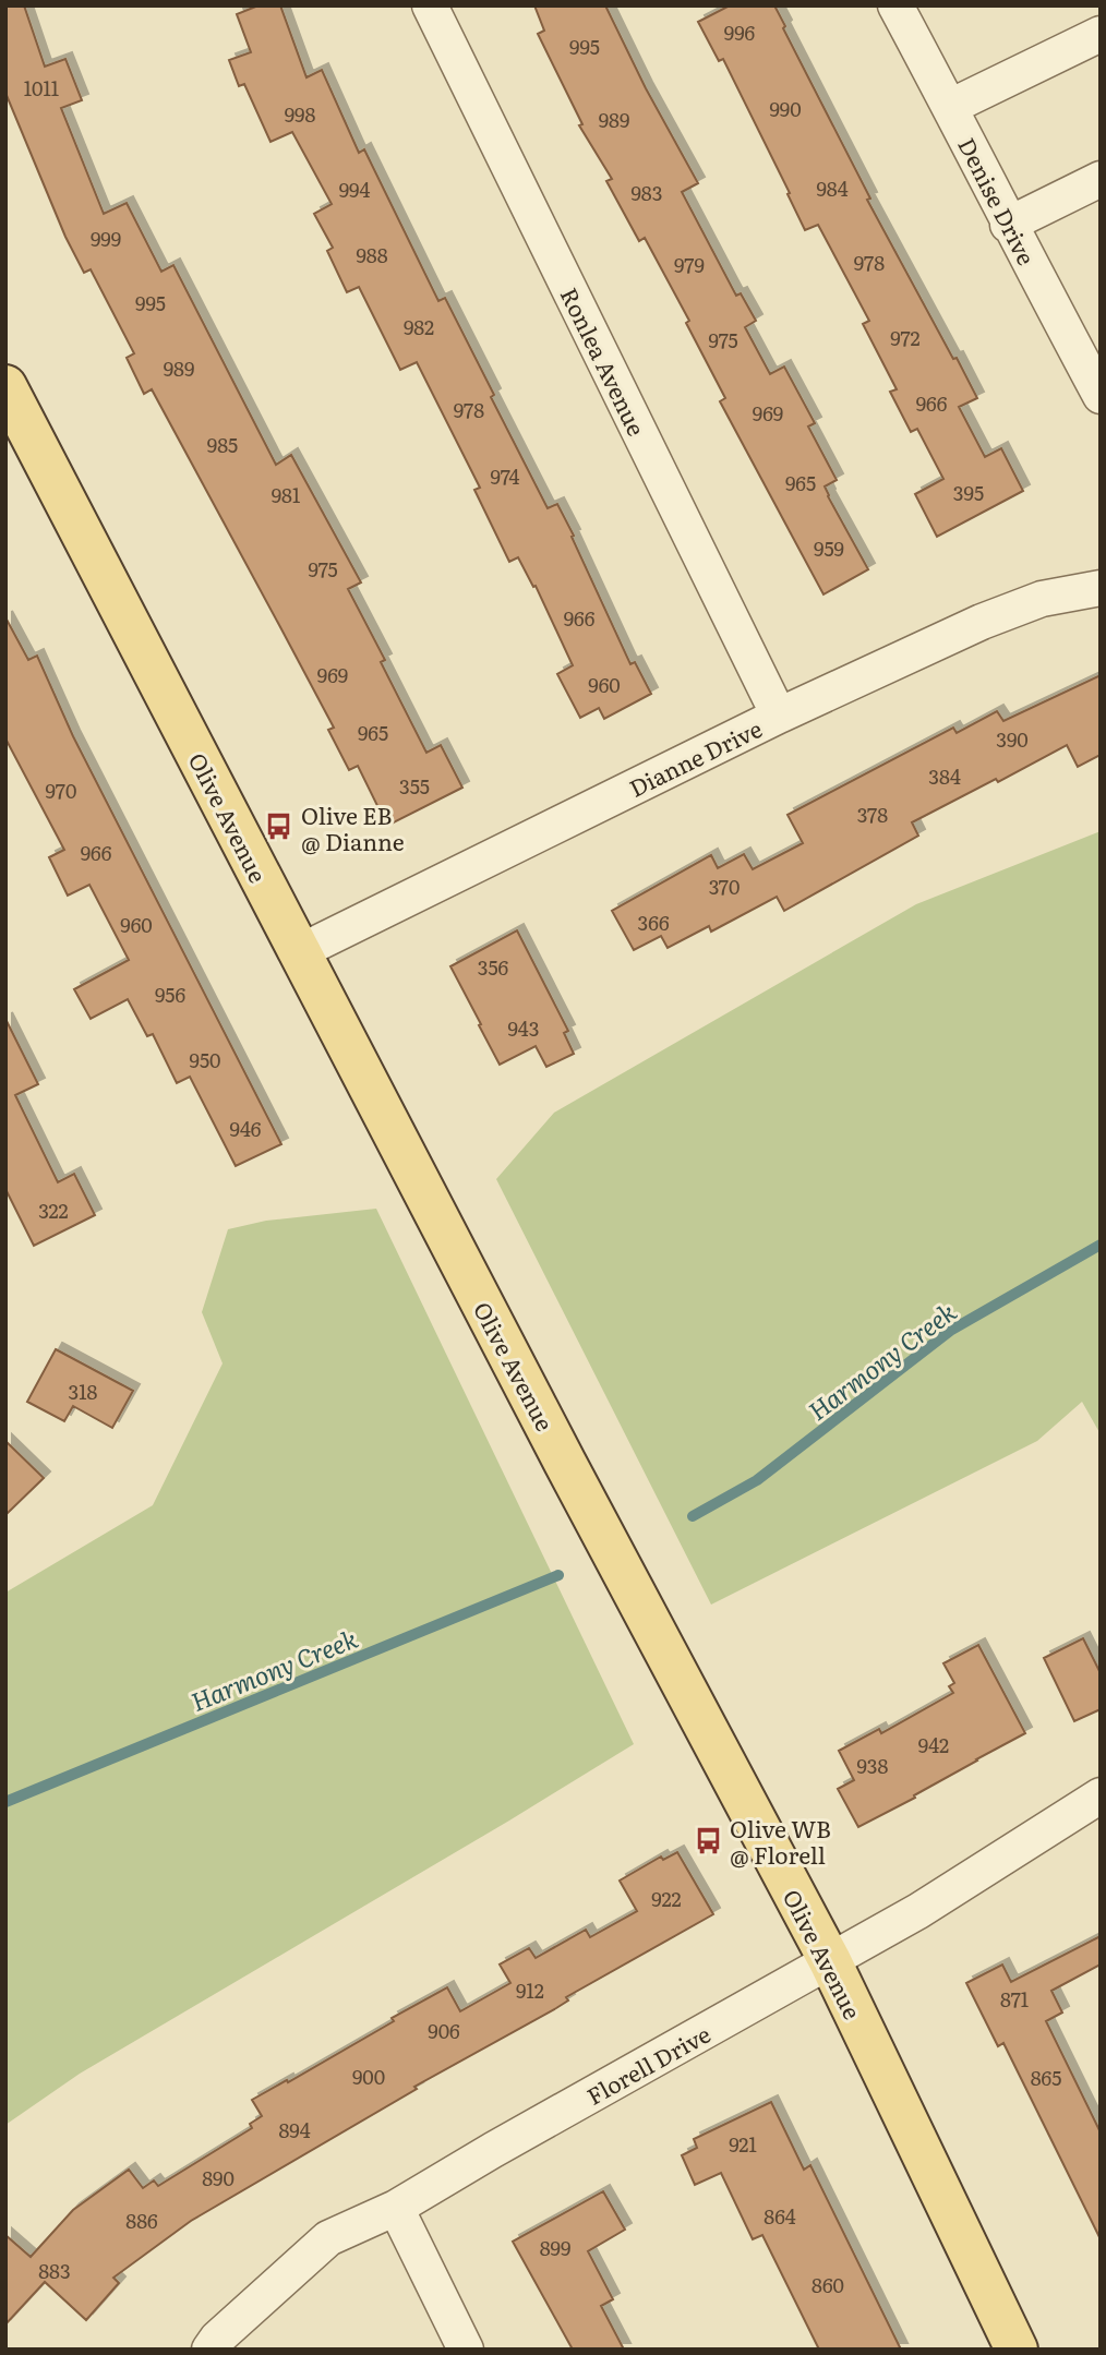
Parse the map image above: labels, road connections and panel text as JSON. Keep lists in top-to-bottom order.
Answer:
{
  "streets": {
    "main road": ["Olive Avenue"],
    "street": [
      "Denise Drive",
      "Ronlea Avenue",
      "Dianne Drive",
      "Florell Drive"
    ]
  },
  "crossings": [
    ["Ronlea Avenue", "Dianne Drive"],
    ["Dianne Drive", "Olive Avenue"],
    ["Olive Avenue", "Florell Drive"]
  ],
  "water": ["Harmony Creek"],
  "places": {
    "bus stop": ["Olive EB @ Dianne", "Olive WB @ Florell"]
  },
  "house_numbers": [
    "996",
    "995",
    "1011",
    "990",
    "998",
    "989",
    "984",
    "994",
    "983",
    "999",
    "988",
    "978",
    "979",
    "995",
    "982",
    "972",
    "975",
    "989",
    "966",
    "978",
    "969",
    "985",
    "974",
    "965",
    "395",
    "981",
    "959",
    "975",
    "966",
    "969",
    "960",
    "965",
    "390",
    "384",
    "355",
    "970",
    "378",
    "966",
    "370",
    "366",
    "960",
    "356",
    "956",
    "943",
    "950",
    "946",
    "322",
    "318",
    "942",
    "938",
    "922",
    "912",
    "871",
    "906",
    "900",
    "865",
    "894",
    "921",
    "890",
    "864",
    "886",
    "899",
    "883",
    "860"
  ]
}
